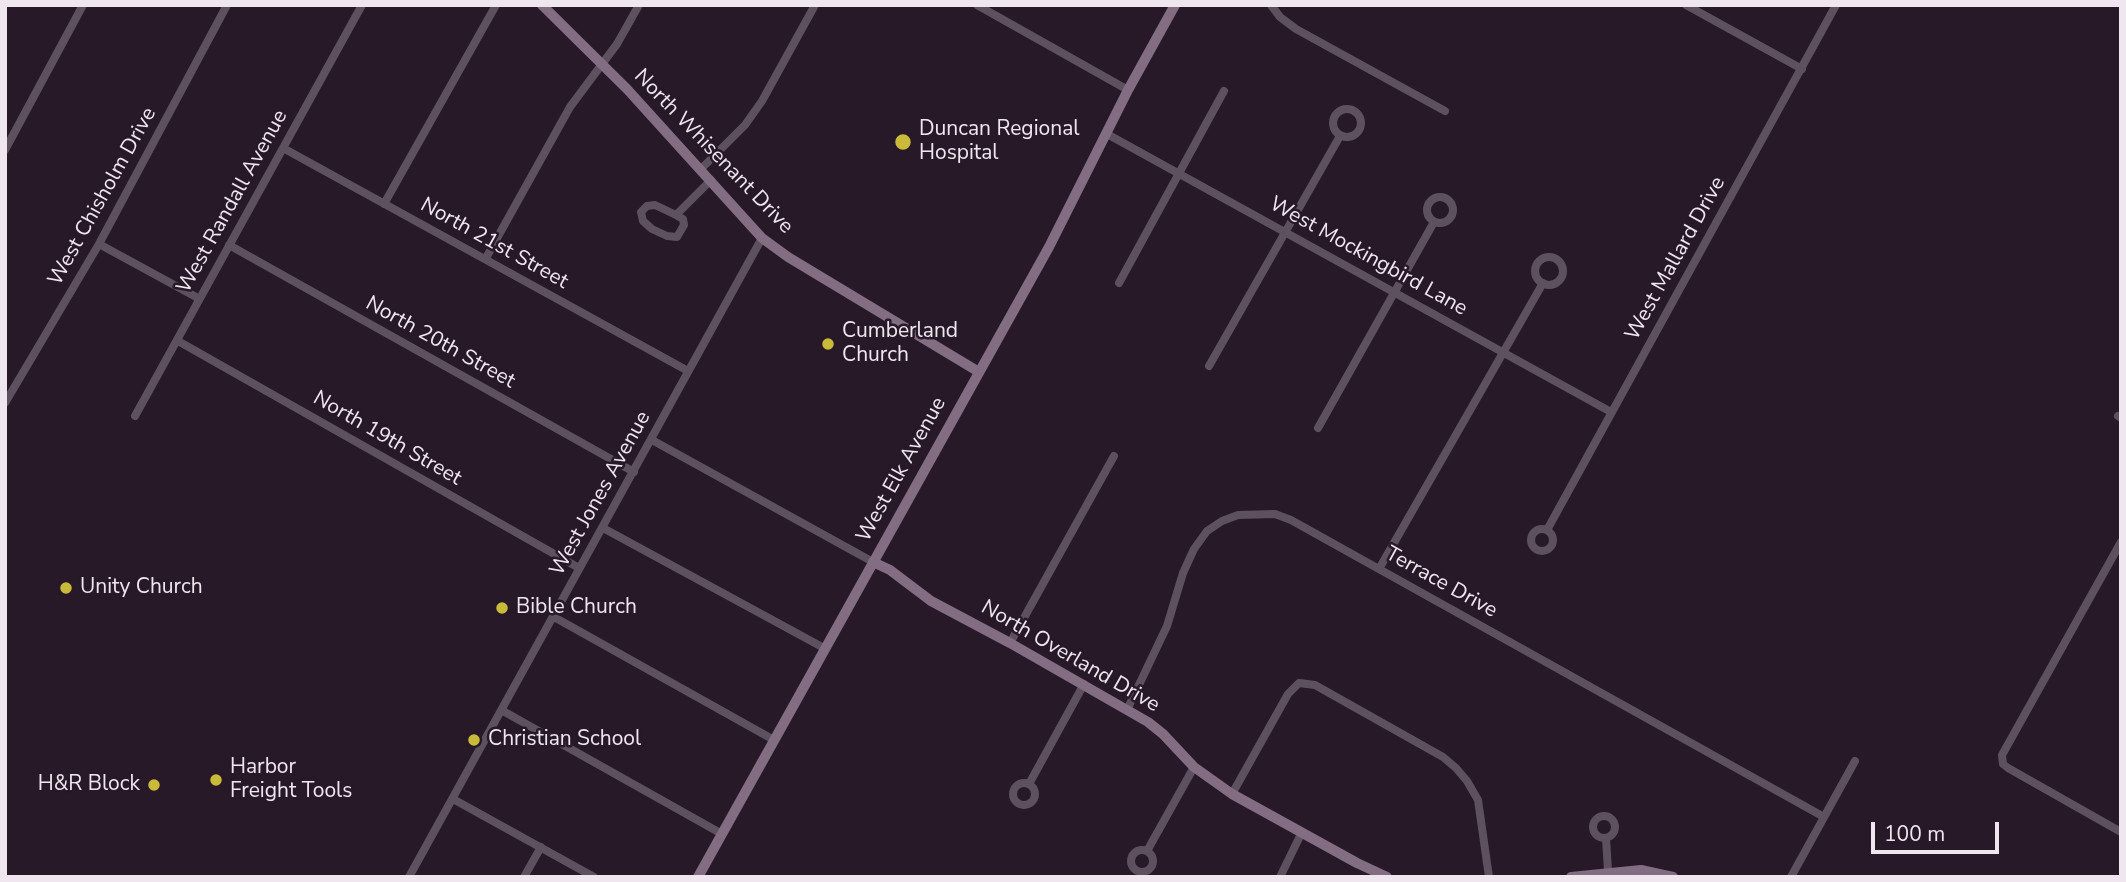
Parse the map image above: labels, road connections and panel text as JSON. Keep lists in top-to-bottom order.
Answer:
{
  "streets": {
    "street": [
      "North Whisenant Drive",
      "West Chisholm Drive",
      "West Randall Avenue",
      "North 21st Street",
      "West Mockingbird Lane",
      "West Mallard Drive",
      "North 20th Street",
      "North 19th Street",
      "West Elk Avenue",
      "West Jones Avenue",
      "Terrace Drive",
      "North Overland Drive"
    ]
  },
  "crossings": [
    ["North Whisenant Drive", "West Elk Avenue"],
    ["North Whisenant Drive", "West Jones Avenue"],
    ["West Randall Avenue", "North 21st Street"],
    ["West Randall Avenue", "North 20th Street"],
    ["West Randall Avenue", "North 19th Street"],
    ["North 21st Street", "West Jones Avenue"],
    ["West Mockingbird Lane", "West Mallard Drive"],
    ["West Mockingbird Lane", "West Elk Avenue"],
    ["North 20th Street", "West Jones Avenue"],
    ["North 19th Street", "West Jones Avenue"],
    ["West Elk Avenue", "North Overland Drive"],
    ["Terrace Drive", "North Overland Drive"]
  ],
  "places": [
    "Duncan Regional Hospital",
    "Cumberland Church",
    "Unity Church",
    "Bible Church",
    "Christian School",
    "Harbor Freight Tools",
    "H&R Block"
  ],
  "scale_bar": "100 m"
}
